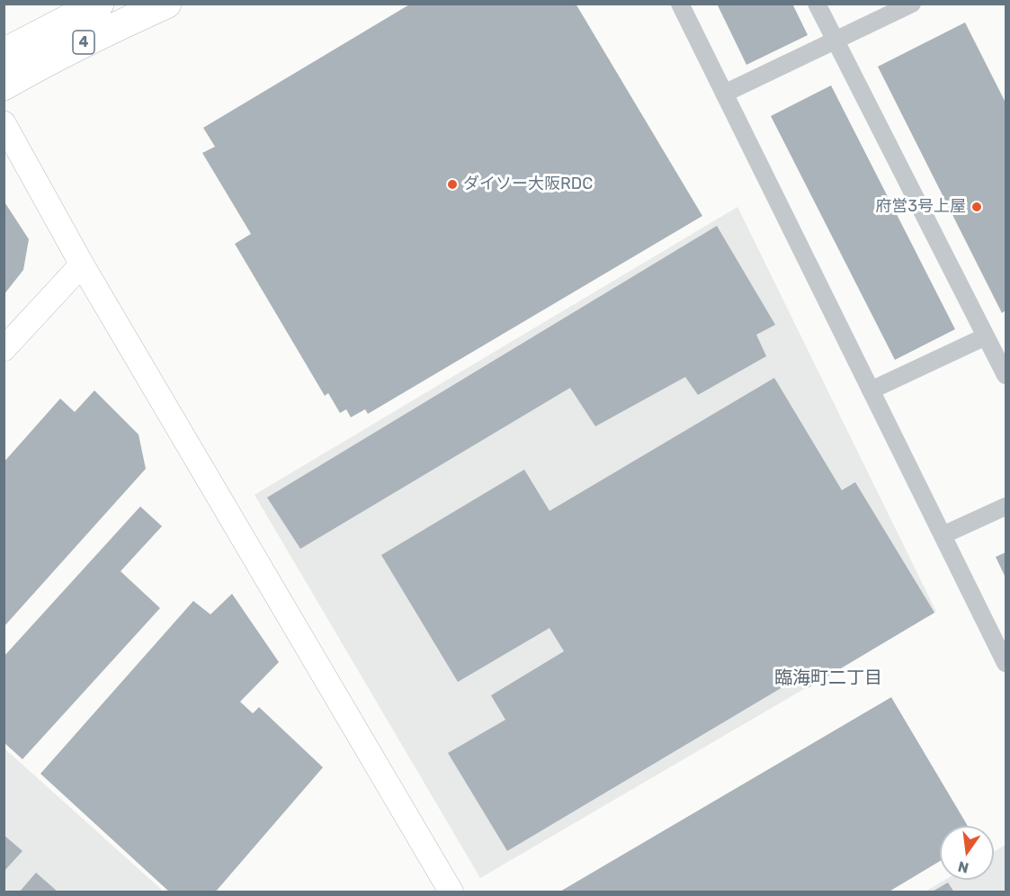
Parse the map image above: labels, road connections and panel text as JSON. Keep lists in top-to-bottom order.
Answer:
{
  "streets": {
    "highway": ["4"]
  },
  "districts": ["臨海町二丁目"],
  "places": ["ダイソー大阪RDC", "府営3号上屋"],
  "north": "bottom"
}
